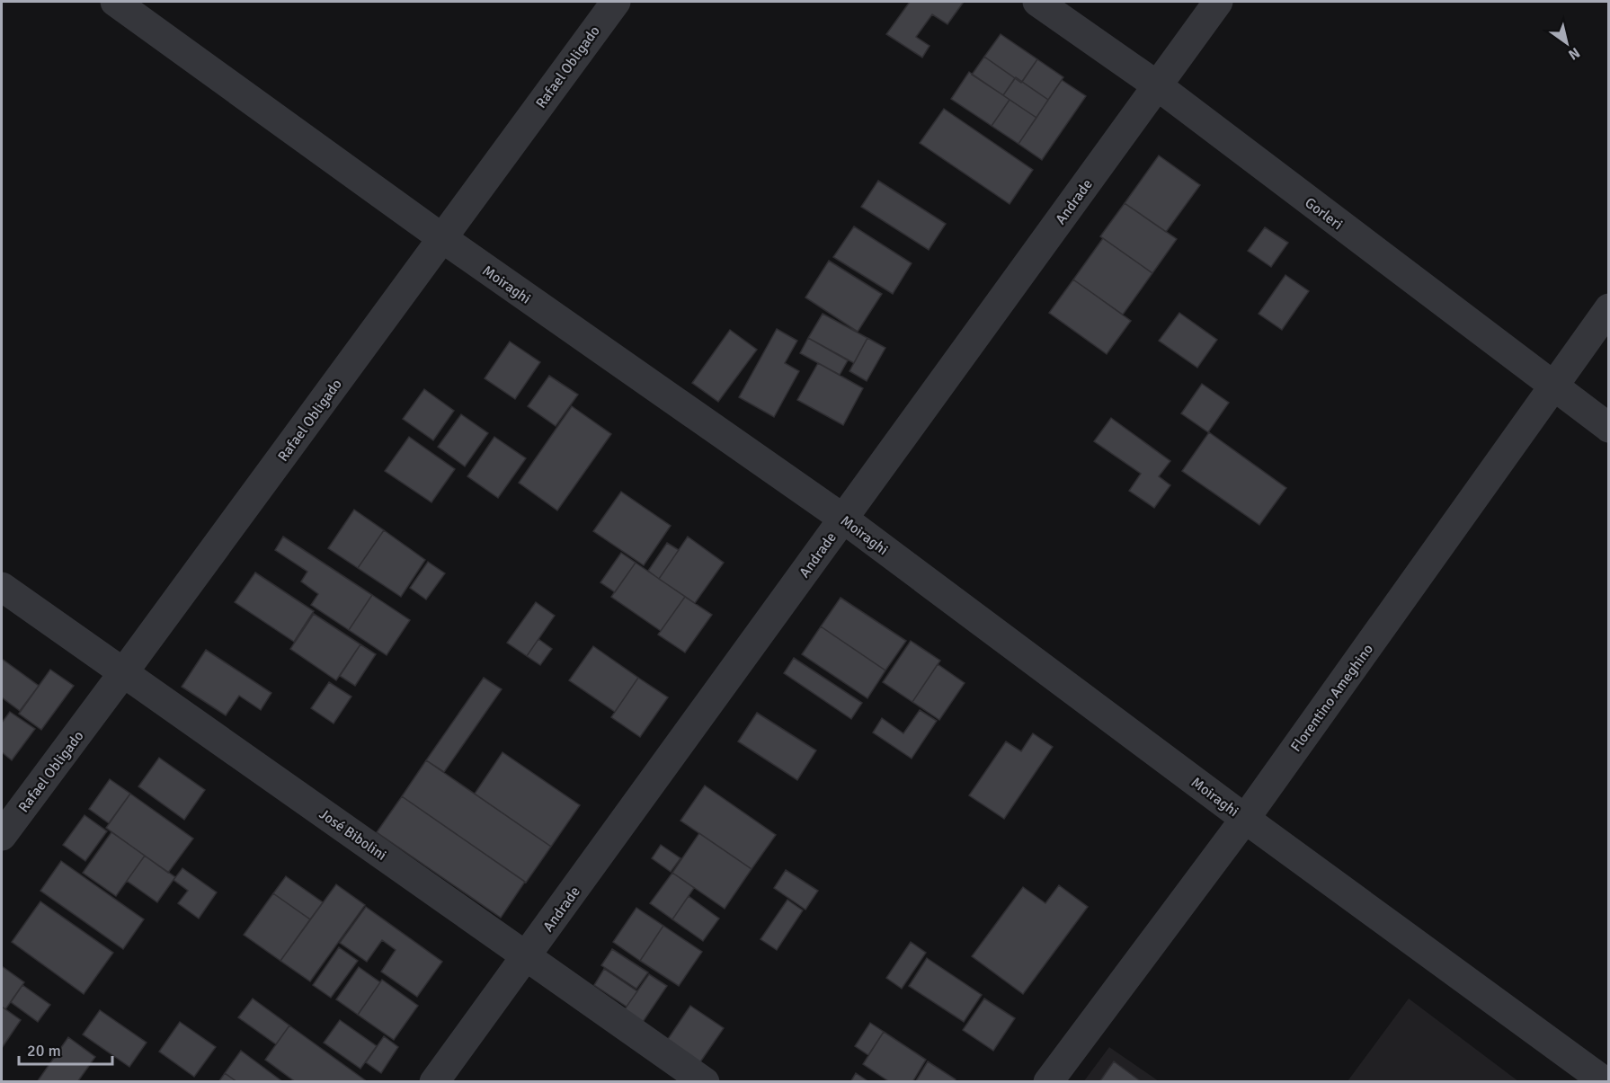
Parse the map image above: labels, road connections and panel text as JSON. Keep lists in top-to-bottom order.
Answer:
{
  "streets": {
    "street": [
      "Rafael Obligado",
      "Andrade",
      "Gorleri",
      "Moiraghi",
      "Florentino Ameghino",
      "José Bibolini"
    ]
  },
  "crossings": [
    ["Rafael Obligado", "Moiraghi"],
    ["Rafael Obligado", "José Bibolini"],
    ["Andrade", "Gorleri"],
    ["Andrade", "Moiraghi"],
    ["Andrade", "José Bibolini"],
    ["Gorleri", "Florentino Ameghino"],
    ["Moiraghi", "Florentino Ameghino"]
  ],
  "scale_bar": "20 m",
  "north": "bottom right"
}
